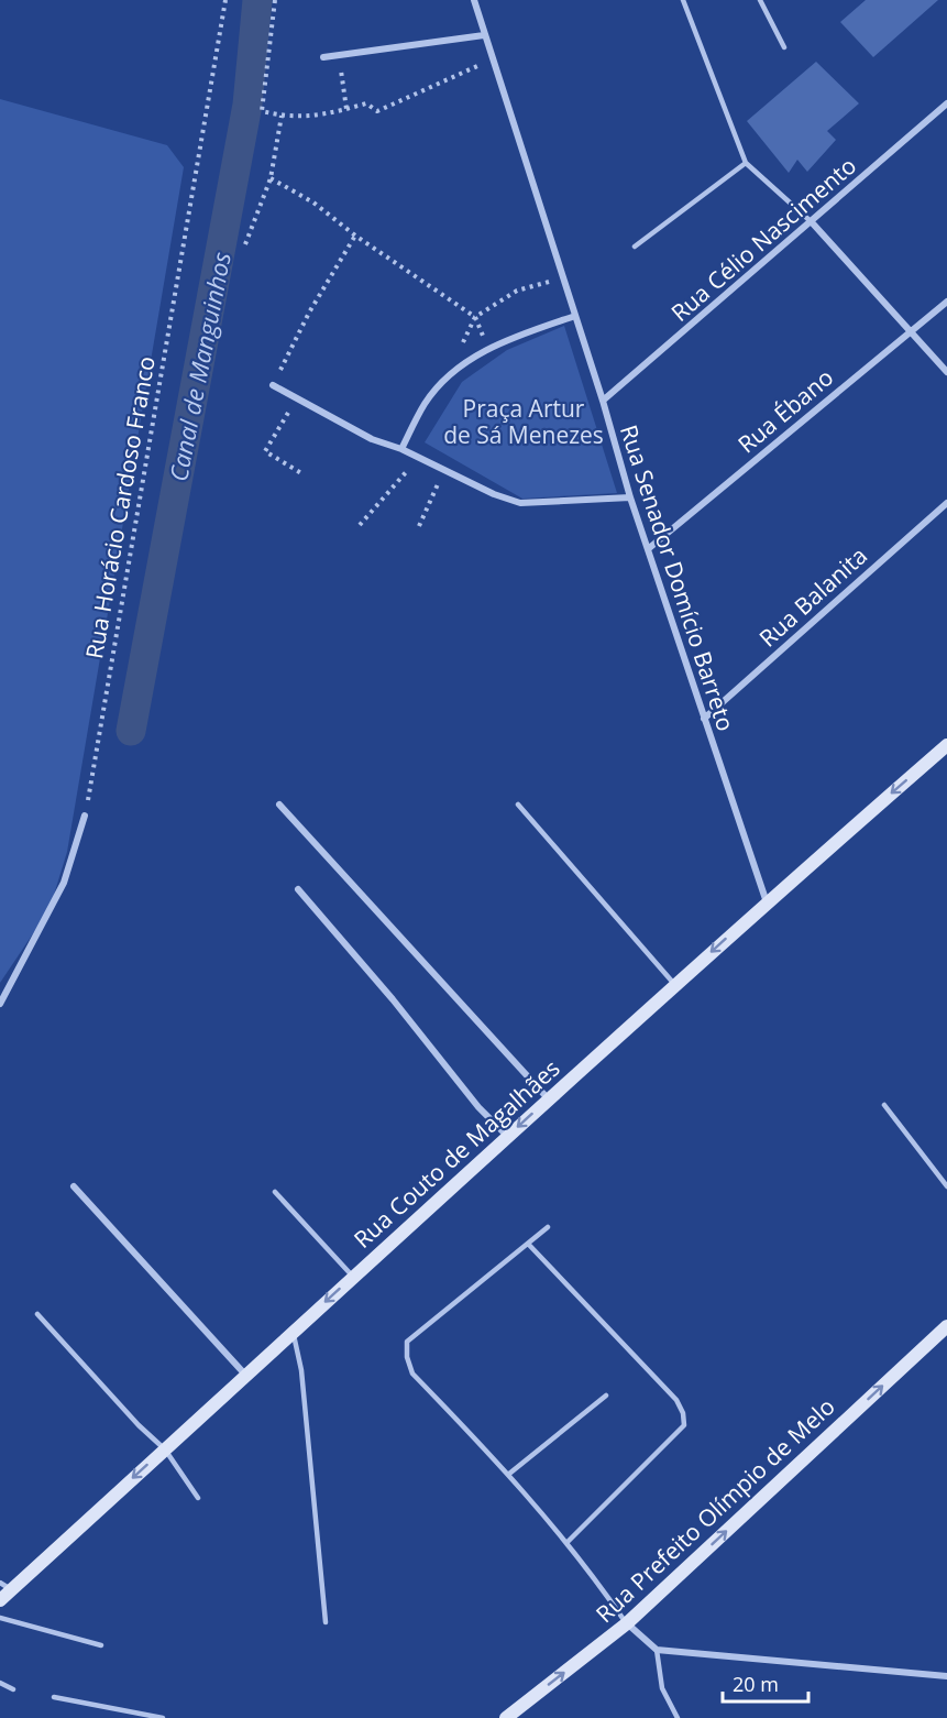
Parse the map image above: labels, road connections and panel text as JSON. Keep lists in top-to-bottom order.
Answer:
{
  "streets": {
    "main road": ["Rua Couto de Magalhães", "Rua Prefeito Olímpio de Melo"],
    "street": [
      "Rua Célio Nascimento",
      "Rua Ébano",
      "Rua Senador Domício Barreto",
      "Rua Balanita"
    ],
    "path": ["Rua Horácio Cardoso Franco"]
  },
  "crossings": [
    ["Rua Célio Nascimento", "Rua Senador Domício Barreto"],
    ["Rua Ébano", "Rua Senador Domício Barreto"],
    ["Rua Senador Domício Barreto", "Rua Balanita"],
    ["Rua Senador Domício Barreto", "Rua Couto de Magalhães"]
  ],
  "one_way": ["Rua Couto de Magalhães", "Rua Prefeito Olímpio de Melo"],
  "water": ["Canal de Manguinhos"],
  "parks": ["Praça Artur de Sá Menezes"],
  "scale_bar": "20 m"
}
